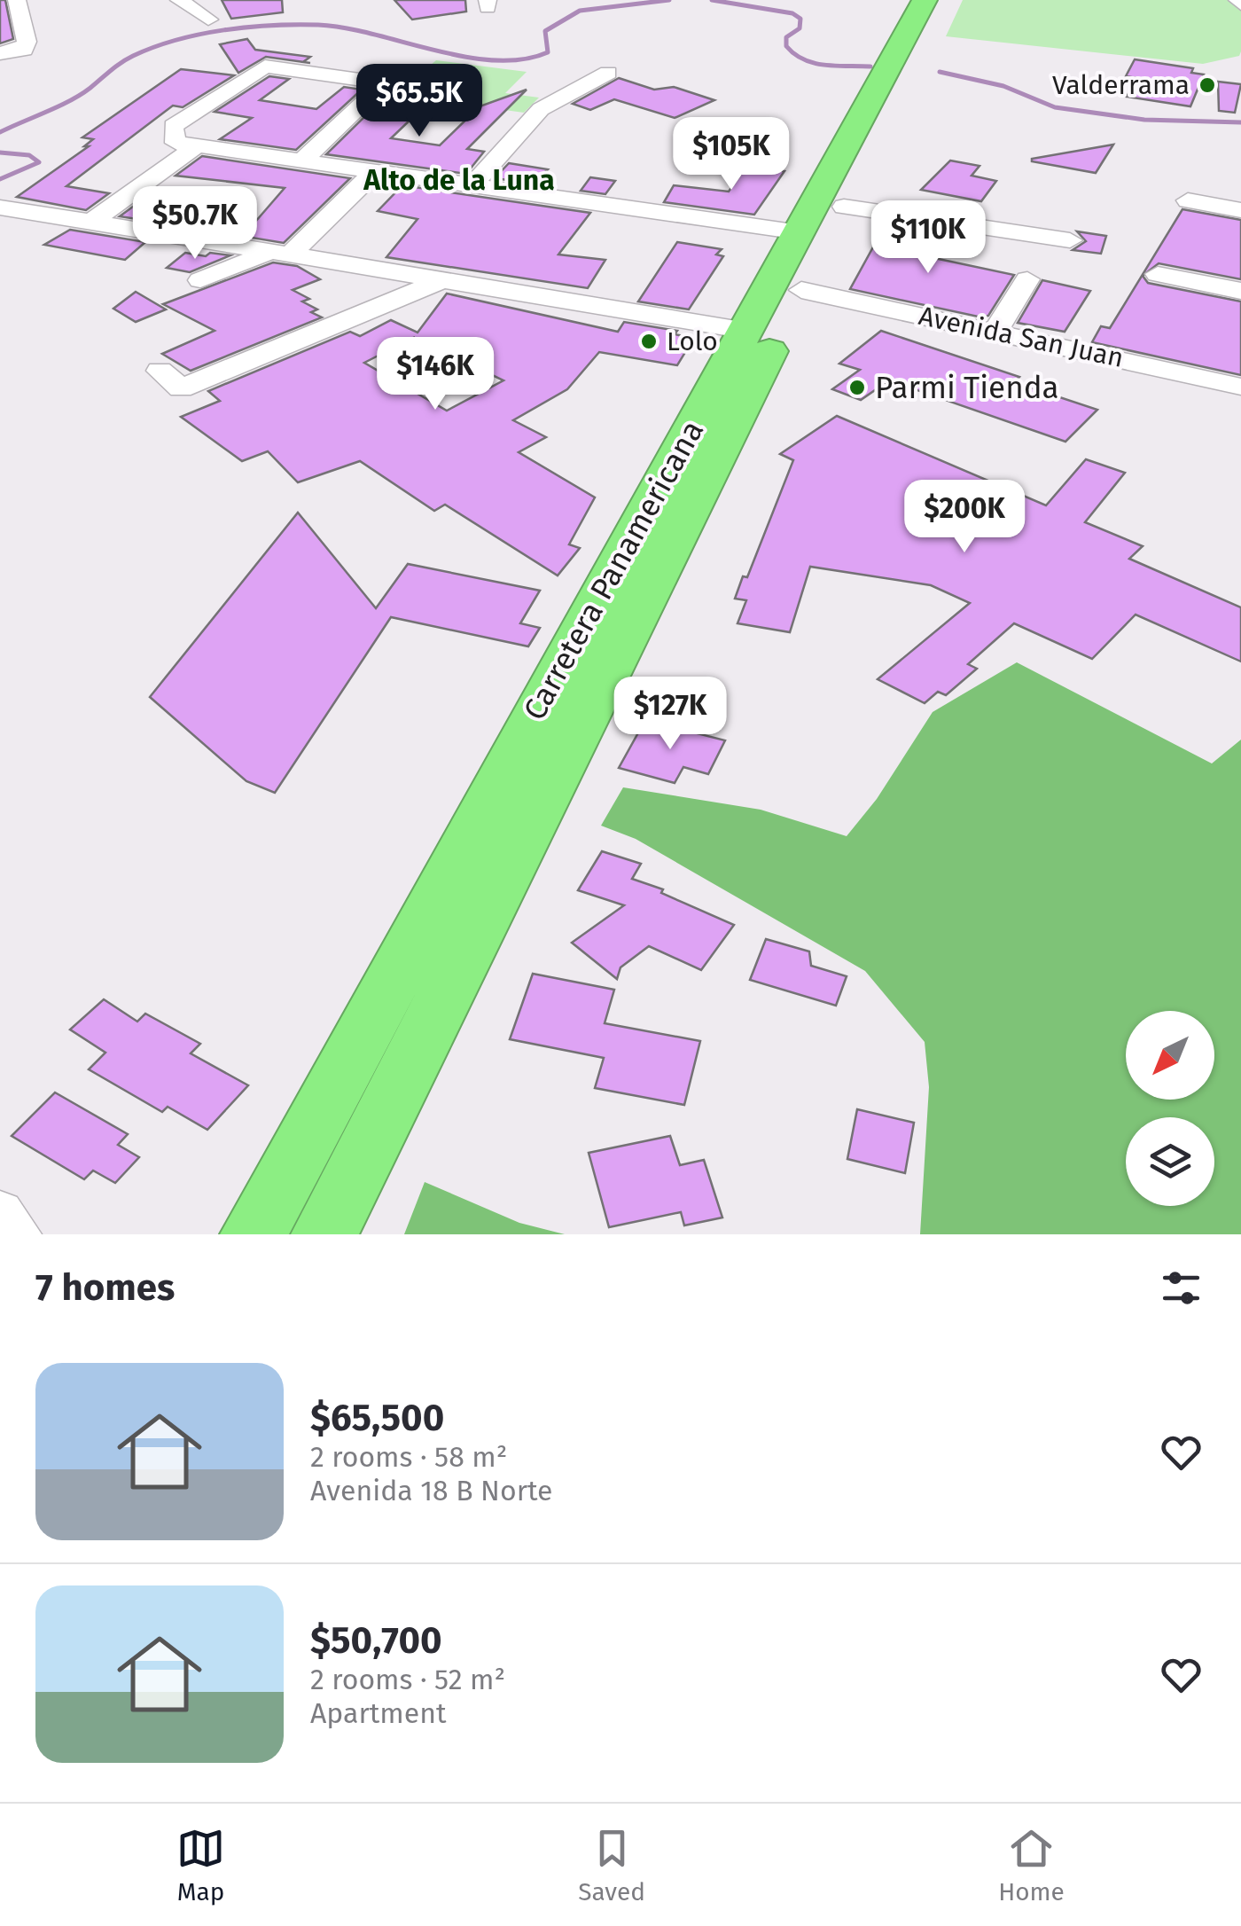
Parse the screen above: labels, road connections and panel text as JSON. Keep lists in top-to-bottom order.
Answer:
{
  "streets": {
    "highway": ["Carretera Panamericana"],
    "street": ["Avenida San Juan"]
  },
  "crossings": [
    ["Avenida San Juan", "Carretera Panamericana"]
  ],
  "districts": ["Alto de la Luna"],
  "places": ["Valderrama", "Lolo", "Parmi Tienda"],
  "north": "bottom left",
  "page": {
    "price": [
      "$65.5K",
      "$105K",
      "$50.7K",
      "$110K",
      "$146K",
      "$200K",
      "$127K"
    ],
    "heading": "7 homes",
    "list": [
      {
        "name": "$65,500",
        "note": "2 rooms · 58 m² · Avenida 18 B Norte"
      },
      {
        "name": "$50,700",
        "note": "2 rooms · 52 m² · Apartment"
      }
    ],
    "tabs": ["Map", "Saved", "Home"]
  }
}
